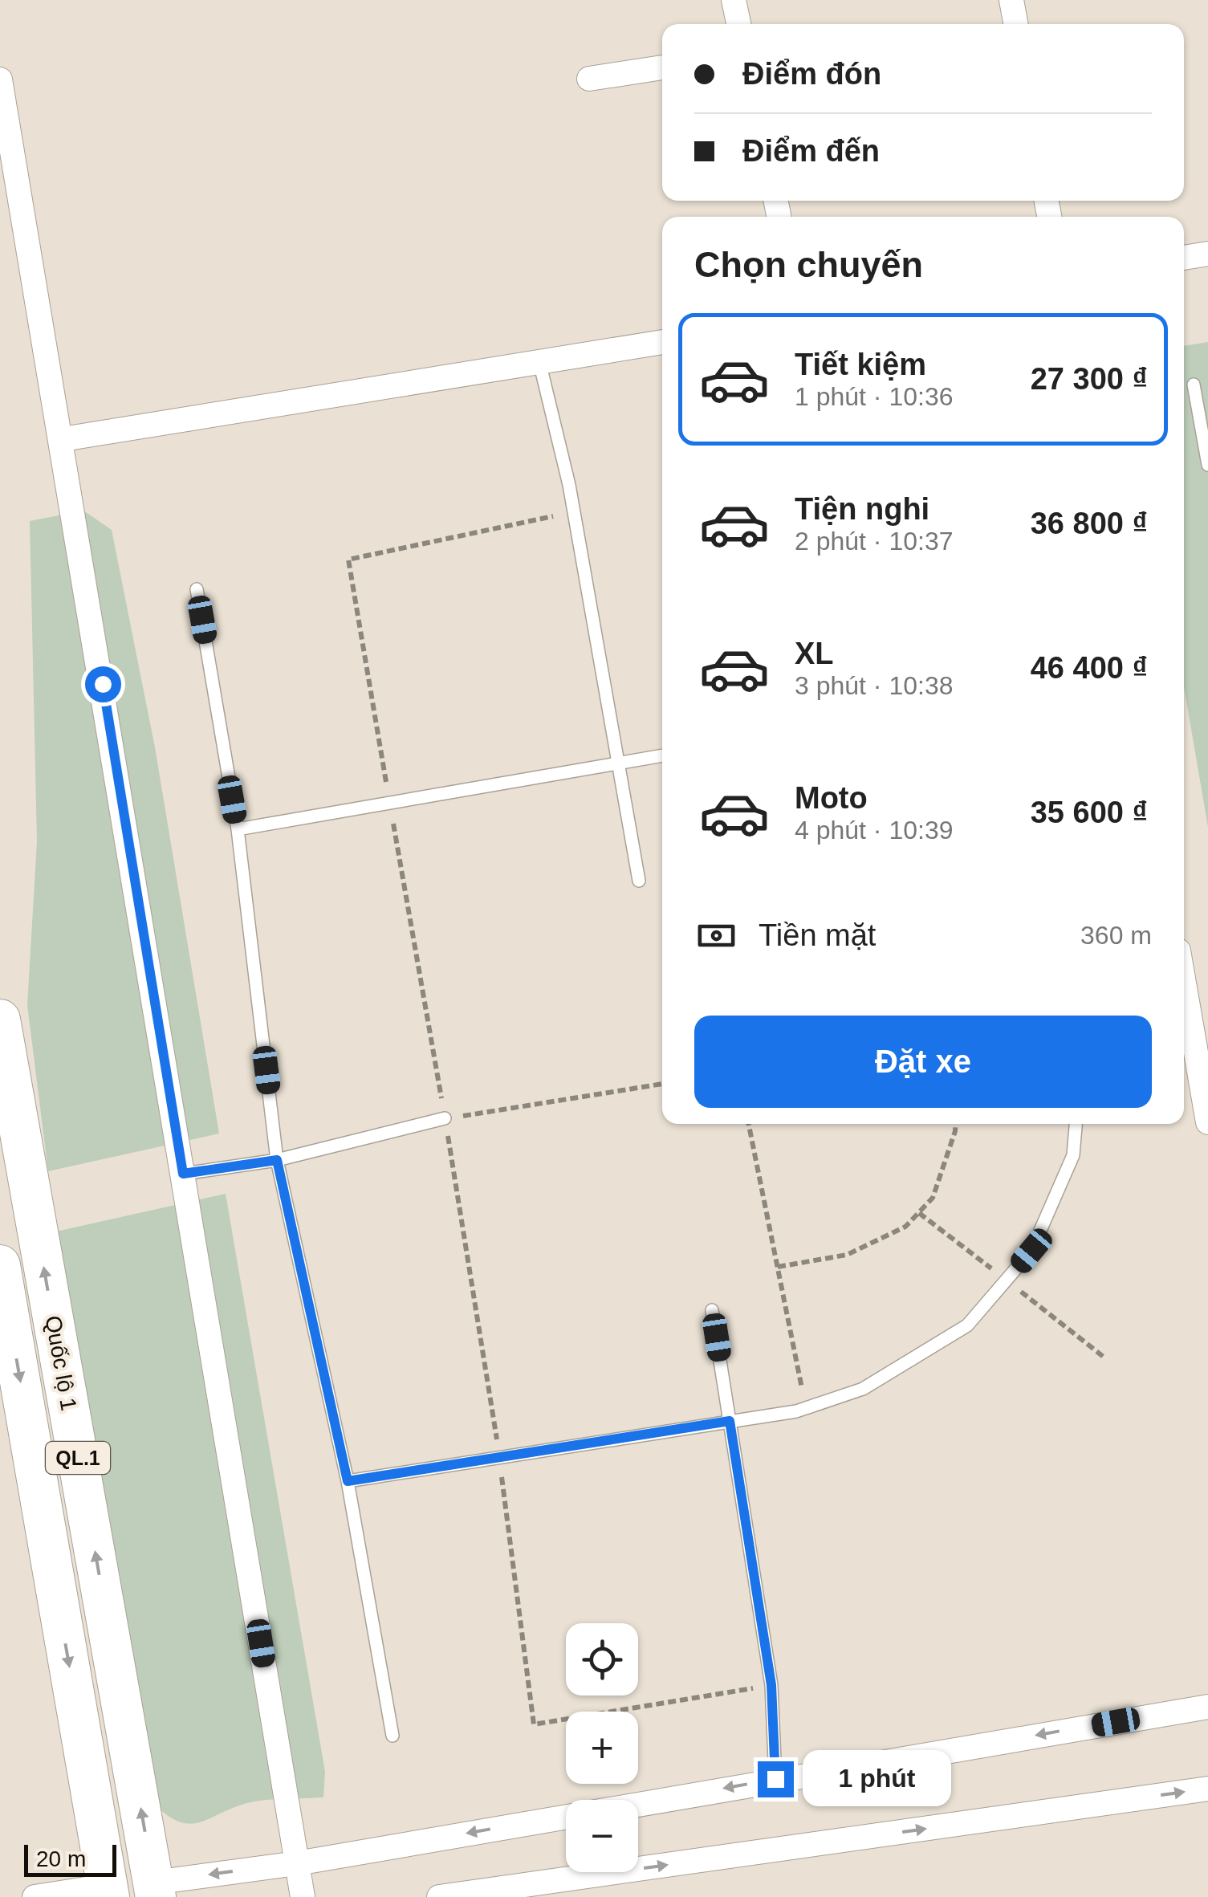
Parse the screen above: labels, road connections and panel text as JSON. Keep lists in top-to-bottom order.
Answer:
{
  "streets": {
    "highway": ["Quốc lộ 1", "QL.1"]
  },
  "scale_bar": "20 m",
  "page": {
    "banner": ["Điểm đón", "Điểm đến"],
    "heading": "Chọn chuyến",
    "list": [
      {
        "name": "Tiết kiệm",
        "note": "1 phút · 10:36",
        "value": "27 300 ₫"
      },
      {
        "name": "Tiện nghi",
        "note": "2 phút · 10:37",
        "value": "36 800 ₫"
      },
      {
        "name": "XL",
        "note": "3 phút · 10:38",
        "value": "46 400 ₫"
      },
      {
        "name": "Moto",
        "note": "4 phút · 10:39",
        "value": "35 600 ₫"
      }
    ],
    "pay": ["Tiền mặt", "360 m"],
    "buttons": "Đặt xe",
    "map_buttons": ["+", "−"],
    "bubble": "1 phút",
    "scale": "20 m"
  }
}
